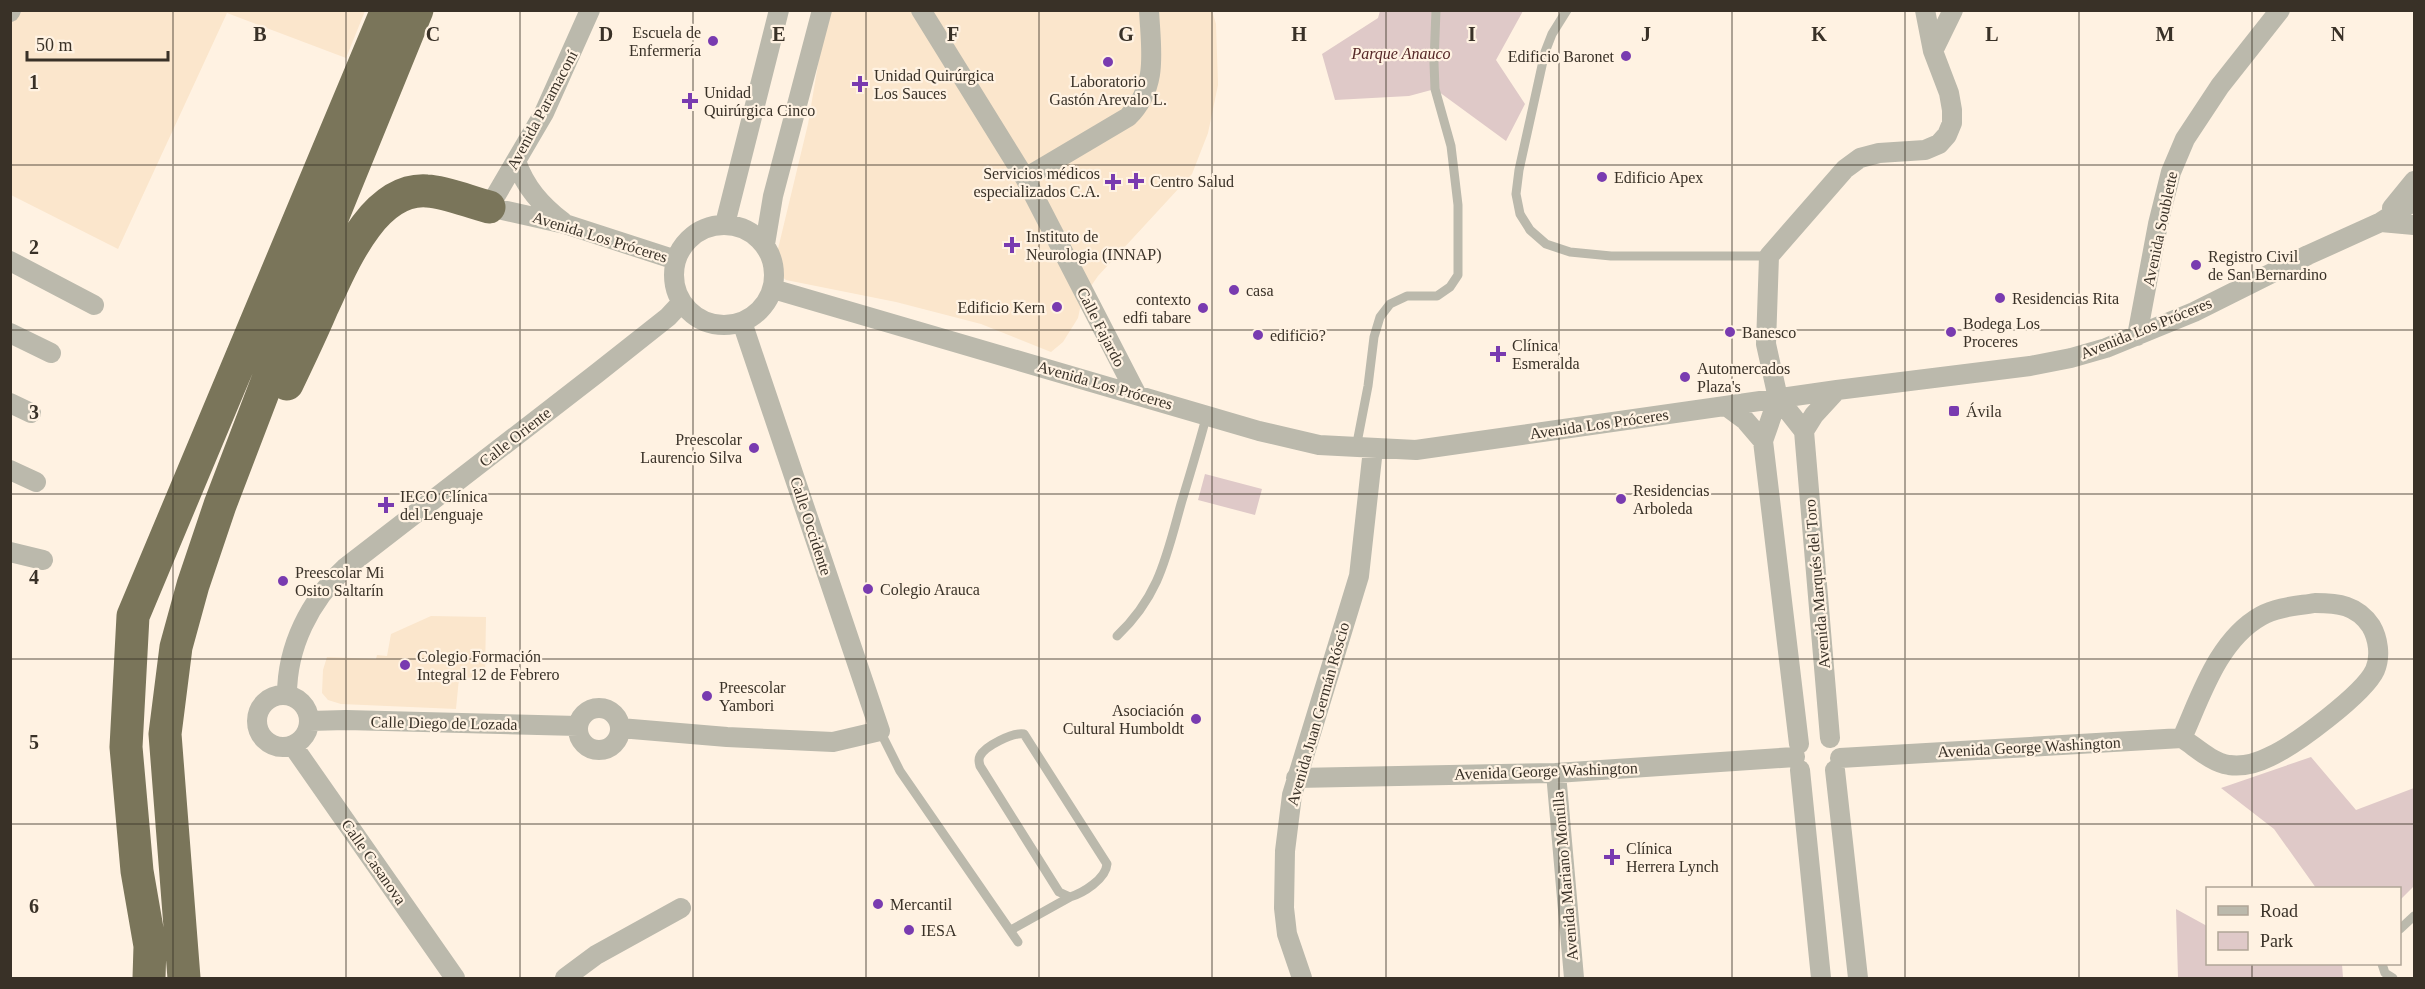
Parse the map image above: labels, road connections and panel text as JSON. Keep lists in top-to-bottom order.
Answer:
{
  "streets": {
    "street": [
      "Avenida Paramaconí",
      "Avenida Soublette",
      "Avenida Los Próceres",
      "Calle Fajardo",
      "Calle Oriente",
      "Calle Occidente",
      "Avenida Marqués del Toro",
      "Avenida Juan Germán Róscio",
      "Calle Diego de Lozada",
      "Avenida George Washington",
      "Calle Casanova",
      "Avenida Mariano Montilla"
    ]
  },
  "crossings": [
    ["Avenida Paramaconí", "Avenida Los Próceres"],
    ["Avenida Soublette", "Avenida Los Próceres"],
    ["Avenida Los Próceres", "Calle Fajardo"],
    ["Avenida Los Próceres", "Calle Oriente"],
    ["Avenida Los Próceres", "Calle Occidente"],
    ["Avenida Los Próceres", "Avenida Marqués del Toro"],
    ["Avenida Los Próceres", "Avenida Juan Germán Róscio"],
    ["Calle Oriente", "Calle Occidente"],
    ["Calle Oriente", "Calle Diego de Lozada"],
    ["Calle Oriente", "Calle Casanova"],
    ["Avenida Marqués del Toro", "Avenida George Washington"],
    ["Avenida Juan Germán Róscio", "Avenida George Washington"],
    ["Calle Diego de Lozada", "Calle Casanova"],
    ["Avenida George Washington", "Avenida Mariano Montilla"]
  ],
  "parks": ["Parque Anauco"],
  "places": {
    "other": [
      "Escuela de Enfermería",
      "Edificio Baronet",
      "Laboratorio Gastón Arevalo L.",
      "Edificio Apex",
      "Registro Civil de San Bernardino",
      "casa",
      "Residencias Rita",
      "Edificio Kern",
      "contexto edfi tabare",
      "Banesco",
      "Bodega Los Proceres",
      "edificio?",
      "Automercados Plaza's",
      "Preescolar Laurencio Silva",
      "Residencias Arboleda",
      "Preescolar Mi Osito Saltarín",
      "Colegio Arauca",
      "Colegio Formación Integral 12 de Febrero",
      "Preescolar Yambori",
      "Asociación Cultural Humboldt",
      "Mercantil",
      "IESA"
    ],
    "health": [
      "Unidad Quirúrgica Los Sauces",
      "Unidad Quirúrgica Cinco",
      "Centro Salud",
      "Servicios médicos especializados C.A.",
      "Instituto de Neurologia (INNAP)",
      "Clínica Esmeralda",
      "IECO Clínica del Lenguaje",
      "Clínica Herrera Lynch"
    ],
    "transit": ["Ávila"]
  },
  "legend": ["Road", "Park"],
  "scale_bar": "50 m",
  "grid": {
    "columns": [
      "B",
      "C",
      "D",
      "E",
      "F",
      "G",
      "H",
      "I",
      "J",
      "K",
      "L",
      "M",
      "N"
    ],
    "rows": [
      "1",
      "2",
      "3",
      "4",
      "5",
      "6"
    ]
  }
}
